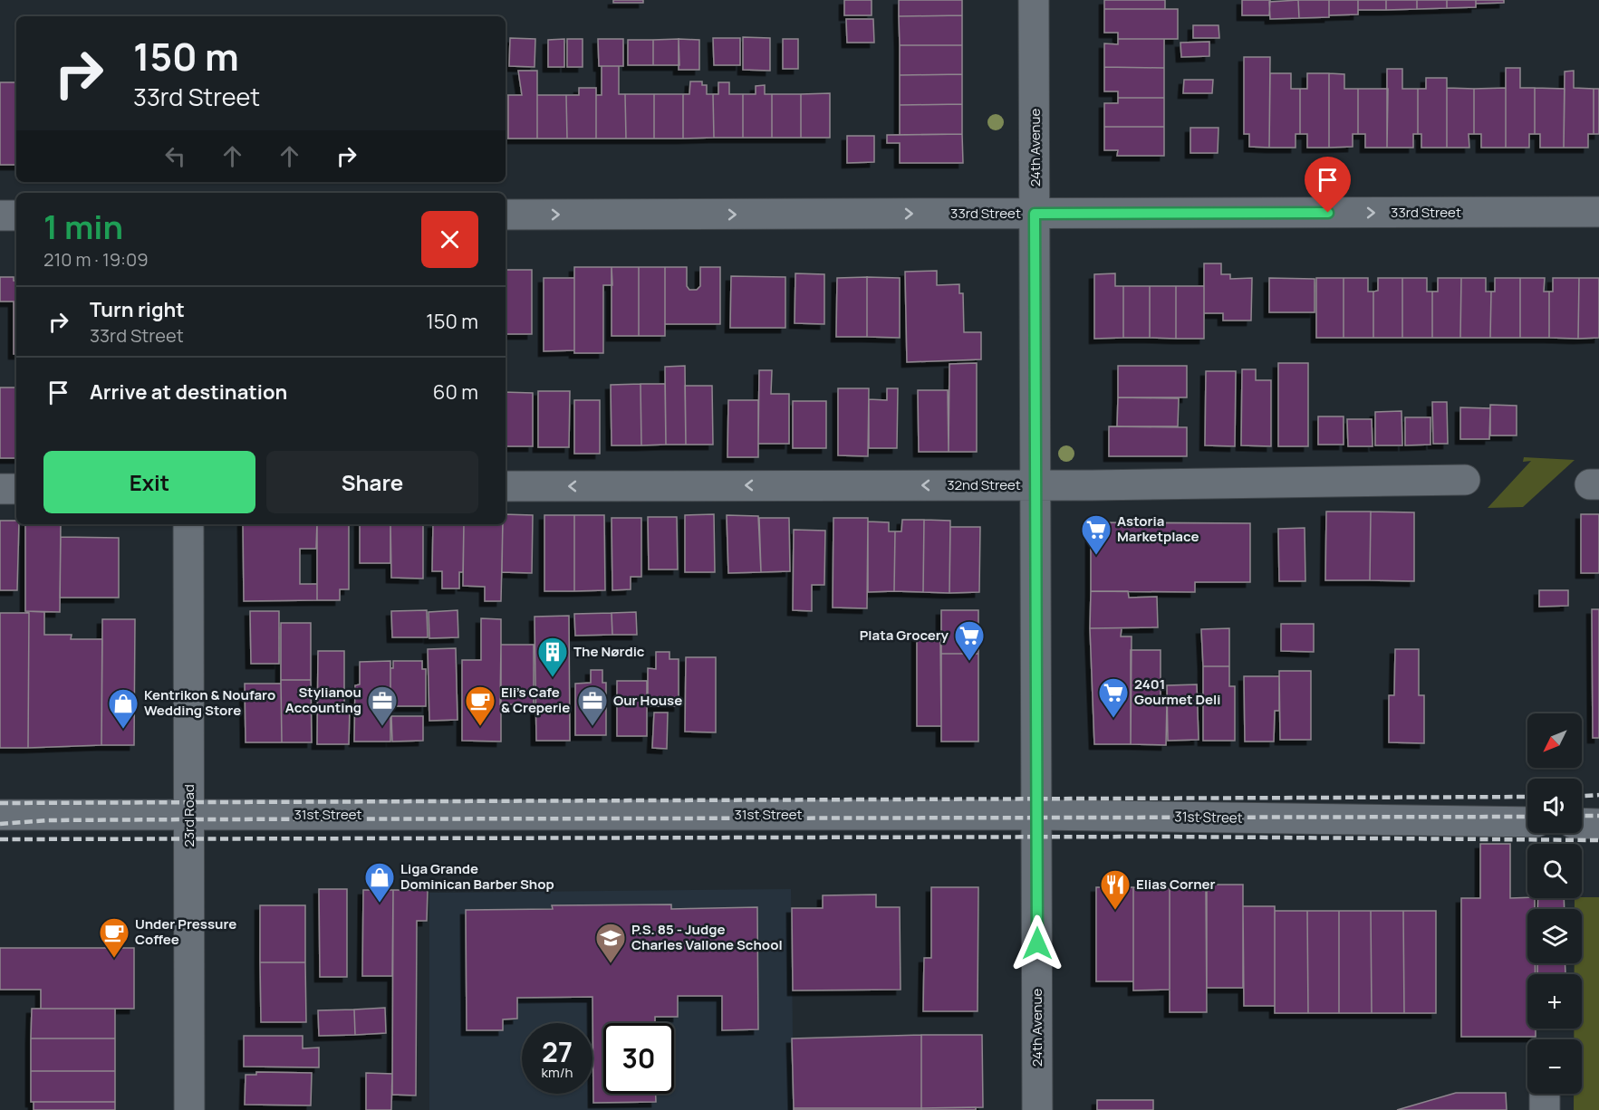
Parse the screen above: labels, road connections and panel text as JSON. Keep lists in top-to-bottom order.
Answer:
{
  "streets": {
    "street": [
      "24th Avenue",
      "33rd Street",
      "32nd Street",
      "31st Street",
      "23rd Road"
    ]
  },
  "crossings": [
    ["24th Avenue", "33rd Street"],
    ["24th Avenue", "32nd Street"],
    ["24th Avenue", "31st Street"],
    ["31st Street", "23rd Road"]
  ],
  "one_way": ["33rd Street", "32nd Street"],
  "places": {
    "supermarket": ["Astoria Marketplace", "Plata Grocery", "2401 Gourmet Deli"],
    "building": ["The Nørdic"],
    "office": ["Stylianou Accounting", "Our House"],
    "cafe": ["Eli’s Cafe & Creperie", "Under Pressure Coffee"],
    "shop": ["Kentrikon & Noufaro Wedding Store", "Liga Grande Dominican Barber Shop"],
    "restaurant": ["Elias Corner"],
    "school or university": ["P.S. 85 - Judge Charles Vallone School"]
  },
  "north": "bottom left",
  "page": {
    "turn": ["150 m", "33rd Street"],
    "heading": ["1 min", "210 m · 19:09"],
    "list": [
      {
        "name": "Turn right",
        "note": "33rd Street",
        "value": "150 m"
      },
      {
        "name": "Arrive at destination",
        "value": "60 m"
      }
    ],
    "buttons": ["Exit", "Share"],
    "map_buttons": ["+", "−"],
    "speed": "27 km/h",
    "limit": "30"
  }
}
